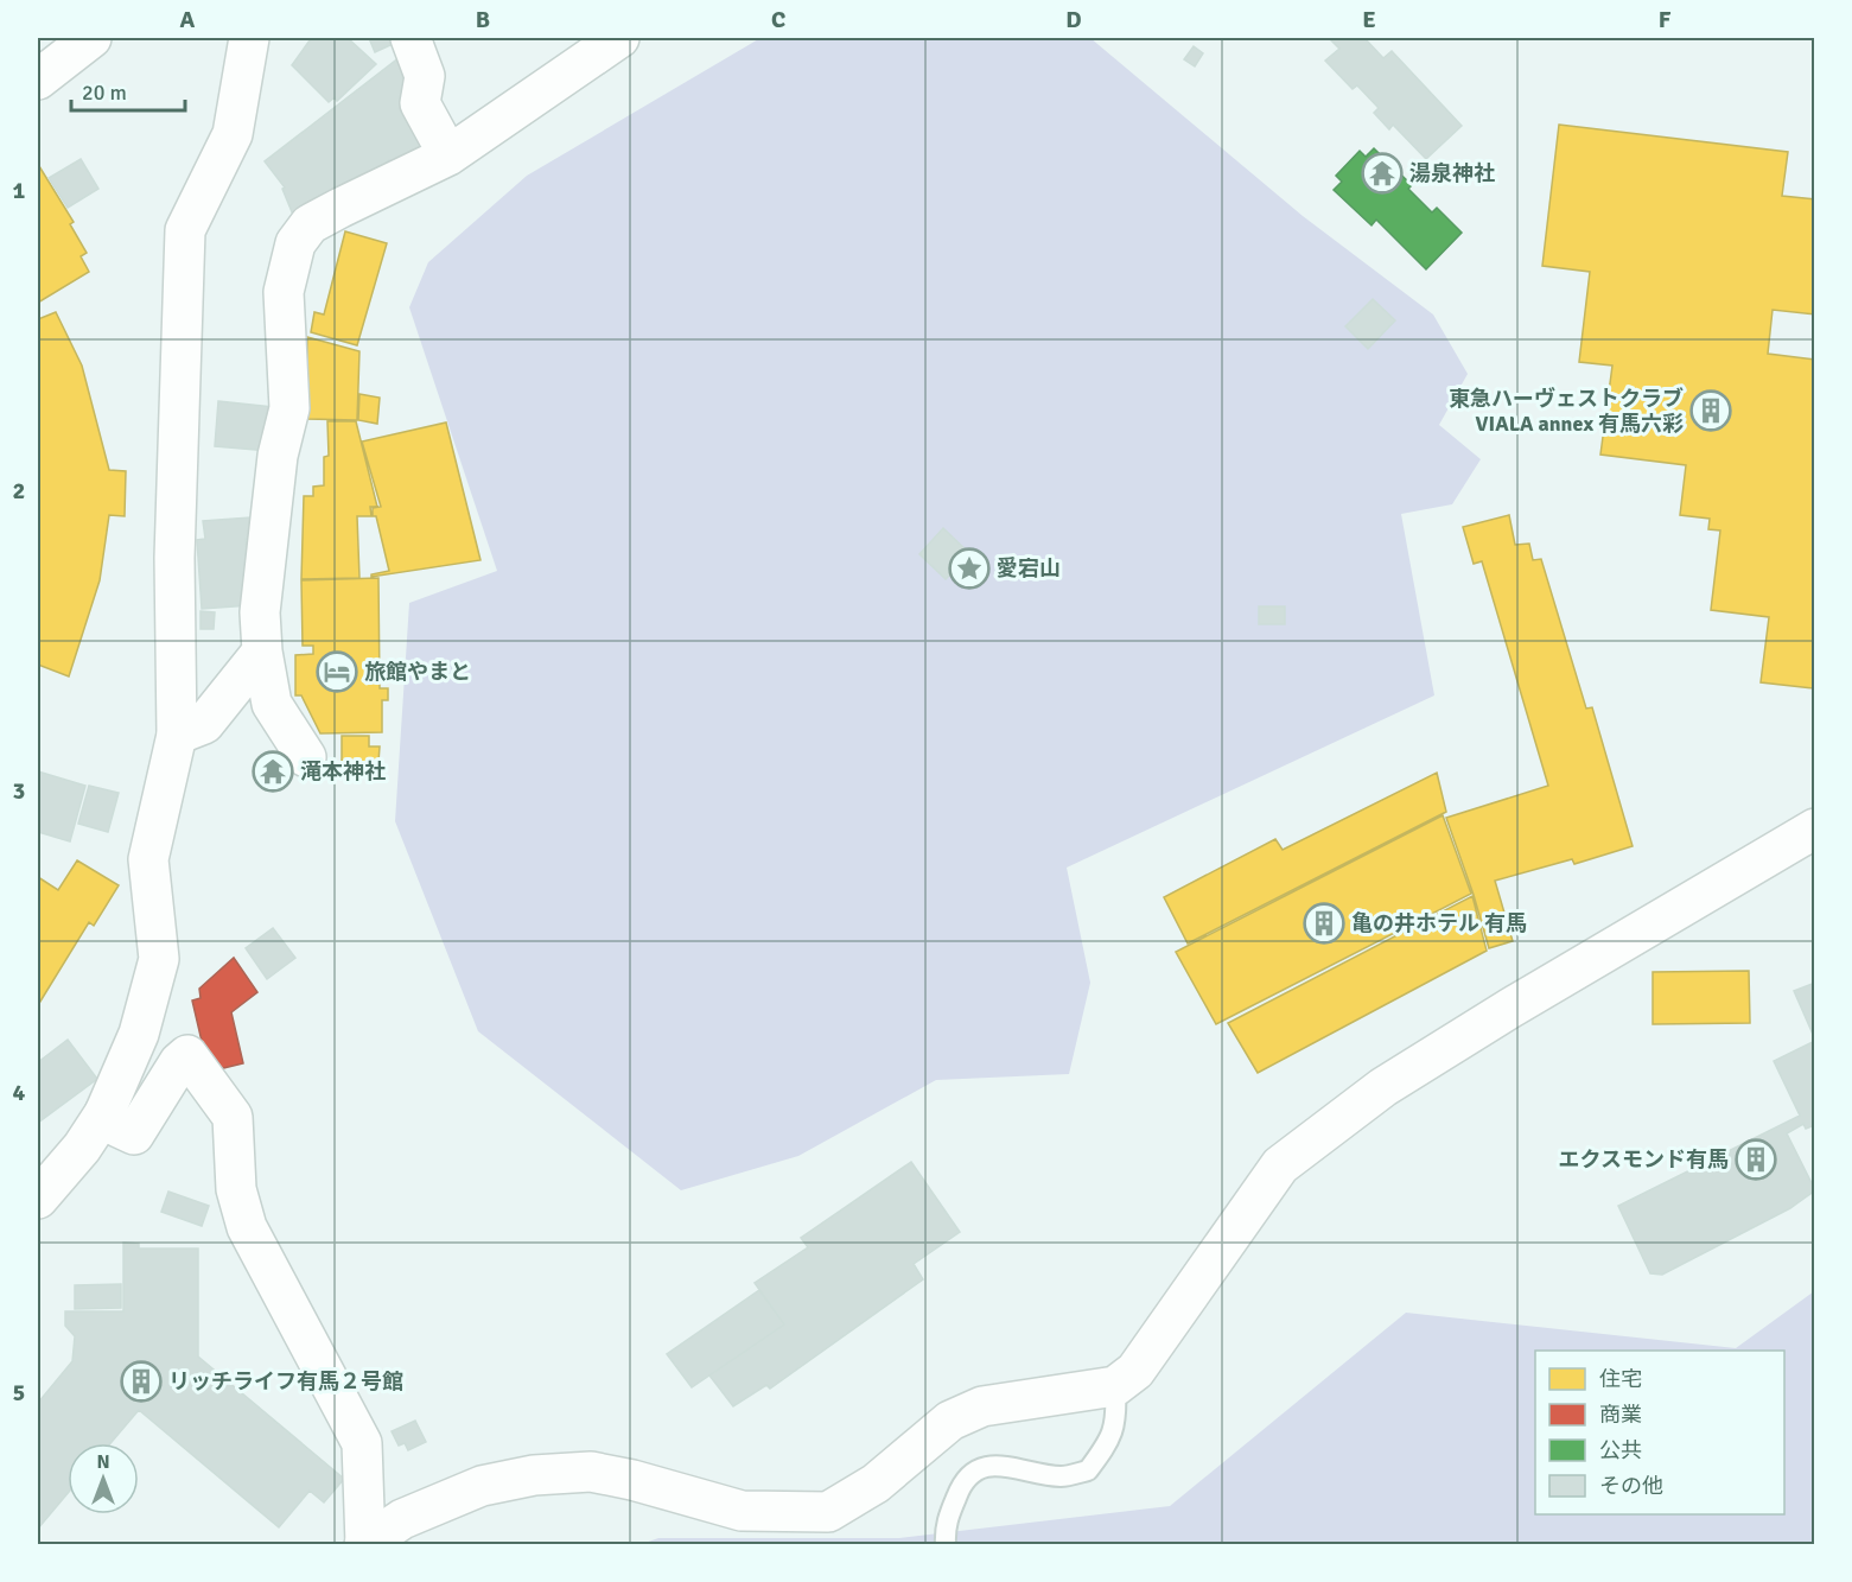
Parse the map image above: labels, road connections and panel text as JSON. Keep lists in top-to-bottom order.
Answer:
{
  "places": {
    "temple": ["湯泉神社", "滝本神社"],
    "building": [
      "東急ハーヴェストクラブ VIALA annex 有馬六彩",
      "亀の井ホテル 有馬",
      "エクスモンド有馬",
      "リッチライフ有馬２号館"
    ],
    "place": ["愛宕山"],
    "hotel": ["旅館やまと"]
  },
  "legend": [
    "住宅",
    "商業",
    "公共",
    "その他"
  ],
  "scale_bar": "20 m",
  "north": "top",
  "grid": {
    "columns": [
      "A",
      "B",
      "C",
      "D",
      "E",
      "F"
    ],
    "rows": [
      "1",
      "2",
      "3",
      "4",
      "5"
    ]
  }
}
